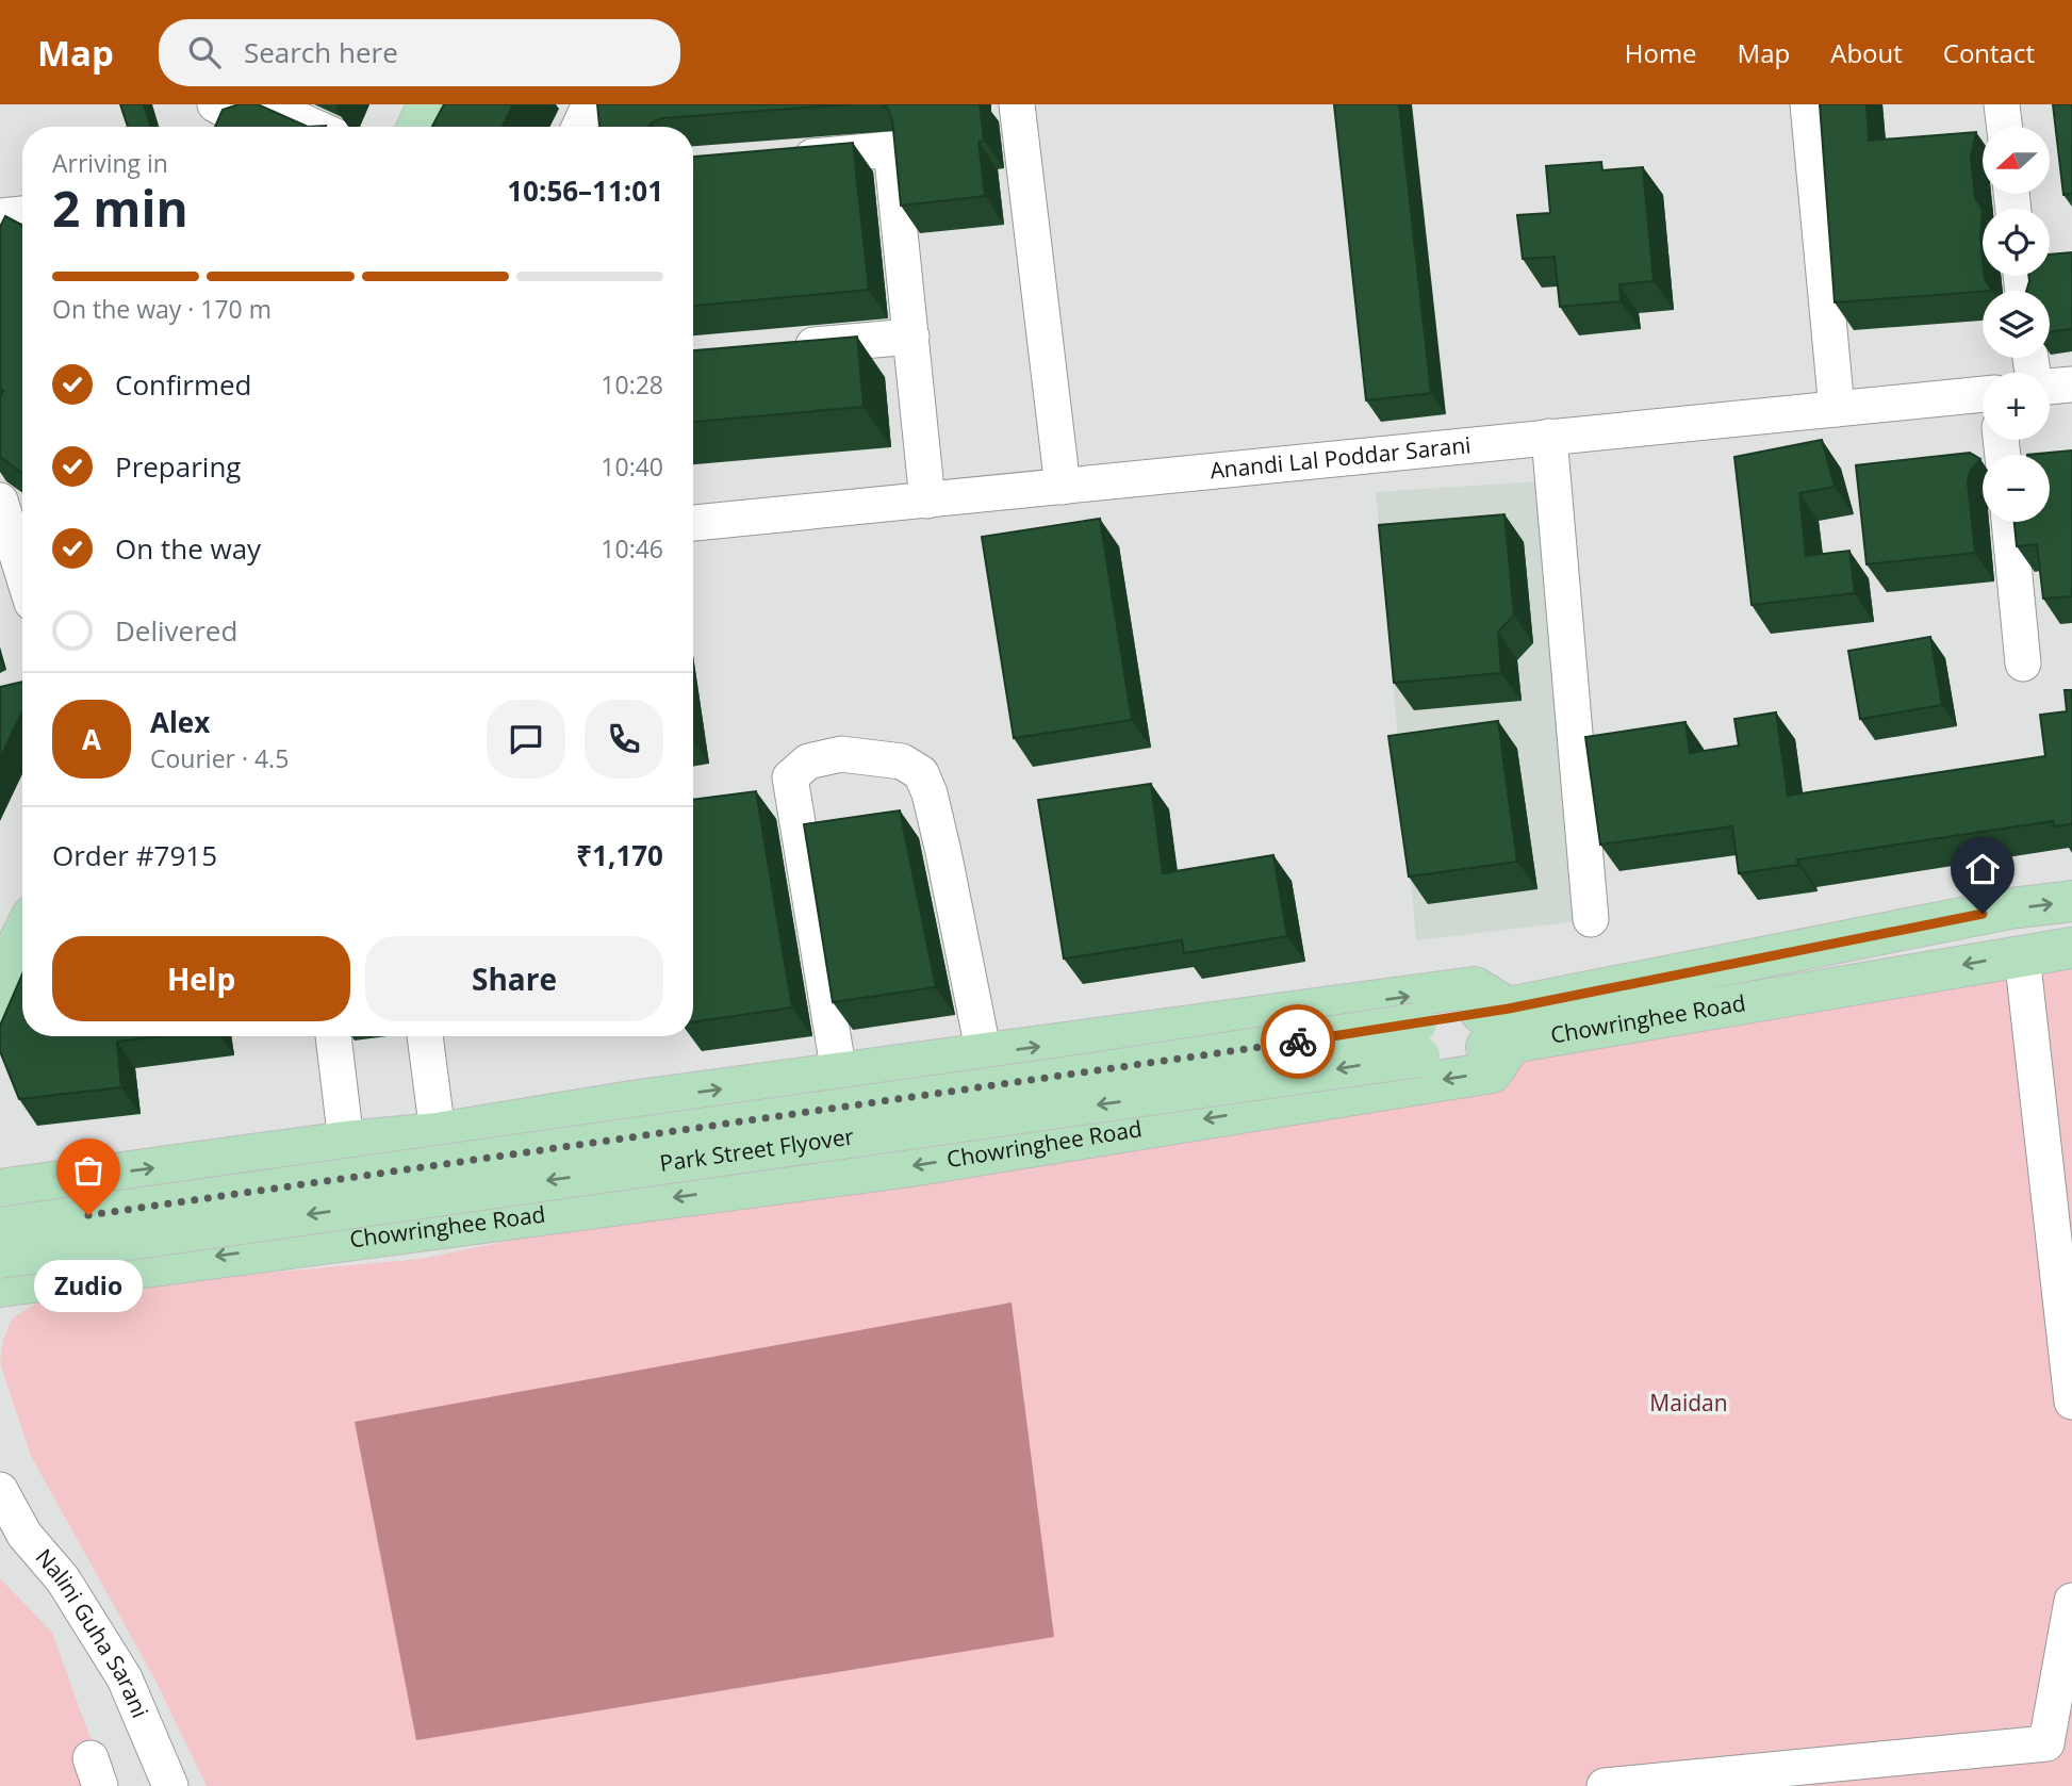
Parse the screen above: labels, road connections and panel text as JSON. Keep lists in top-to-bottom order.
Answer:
{
  "streets": {
    "main road": ["Chowringhee Road", "Park Street Flyover"],
    "street": ["Anandi Lal Poddar Sarani", "Nalini Guha Sarani"]
  },
  "crossings": [
    ["Chowringhee Road", "Park Street Flyover"]
  ],
  "parks": ["Maidan"],
  "places": ["Zudio"],
  "north": "left",
  "page": {
    "header": "Map",
    "search": "Search here",
    "nav": [
      "Home",
      "Map",
      "About",
      "Contact"
    ],
    "map_buttons": ["+", "−"],
    "heading": ["2 min", "Arriving in", "10:56–11:01"],
    "panel": [
      "Alex",
      "Courier · 4.5",
      "Order #7915",
      "₹1,170"
    ],
    "bar": "On the way · 170 m",
    "list": [
      ["Confirmed", "10:28"],
      ["Preparing", "10:40"],
      ["On the way", "10:46"],
      "Delivered"
    ],
    "round": "A",
    "buttons": ["Help", "Share"],
    "bubble": "Zudio"
  }
}
